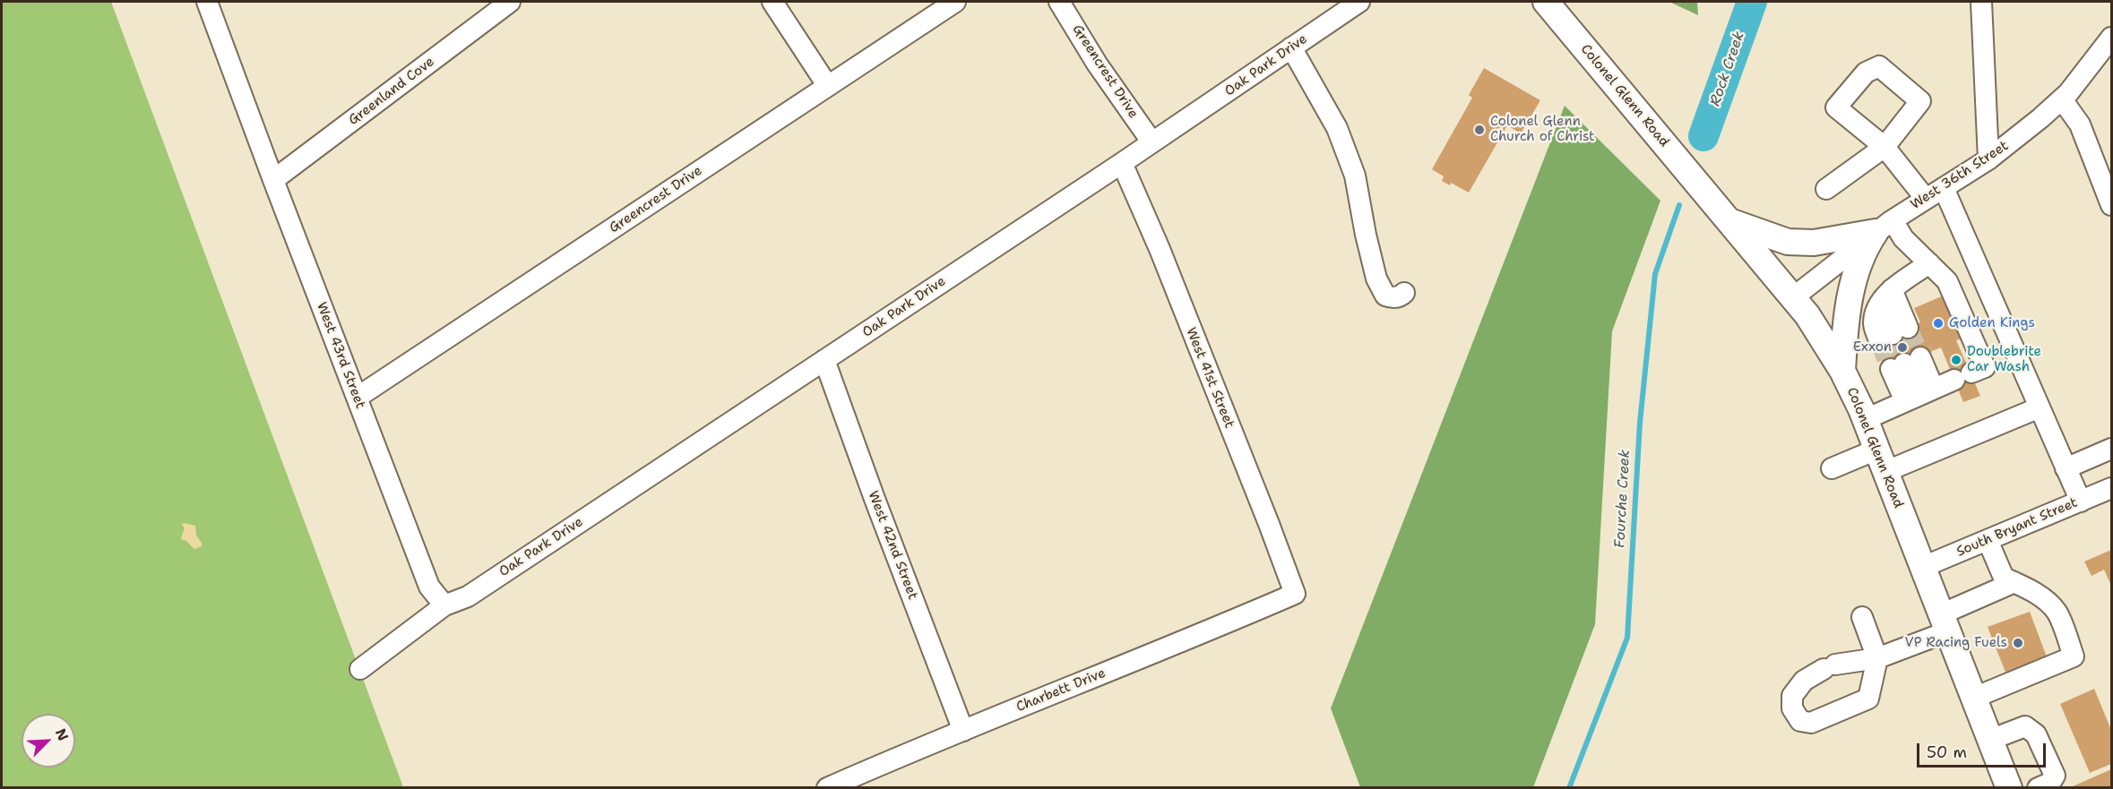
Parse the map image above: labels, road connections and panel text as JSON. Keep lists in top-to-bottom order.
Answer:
{
  "streets": {
    "main road": ["Colonel Glenn Road"],
    "street": [
      "Oak Park Drive",
      "Greencrest Drive",
      "Greenland Cove",
      "West 36th Street",
      "West 43rd Street",
      "West 41st Street",
      "South Bryant Street",
      "West 42nd Street",
      "Charbett Drive"
    ]
  },
  "crossings": [
    ["Oak Park Drive", "Greencrest Drive"],
    ["Oak Park Drive", "West 43rd Street"],
    ["Oak Park Drive", "West 41st Street"],
    ["Oak Park Drive", "West 42nd Street"],
    ["Greencrest Drive", "West 43rd Street"],
    ["Greenland Cove", "West 43rd Street"],
    ["Colonel Glenn Road", "West 36th Street"],
    ["Colonel Glenn Road", "South Bryant Street"],
    ["West 41st Street", "Charbett Drive"],
    ["West 42nd Street", "Charbett Drive"]
  ],
  "water": ["Rock Creek", "Fourche Creek"],
  "places": [
    "Colonel Glenn Church of Christ",
    "Golden Kings",
    "Exxon",
    "Doublebrite Car Wash",
    "VP Racing Fuels"
  ],
  "scale_bar": "50 m",
  "north": "top right"
}
